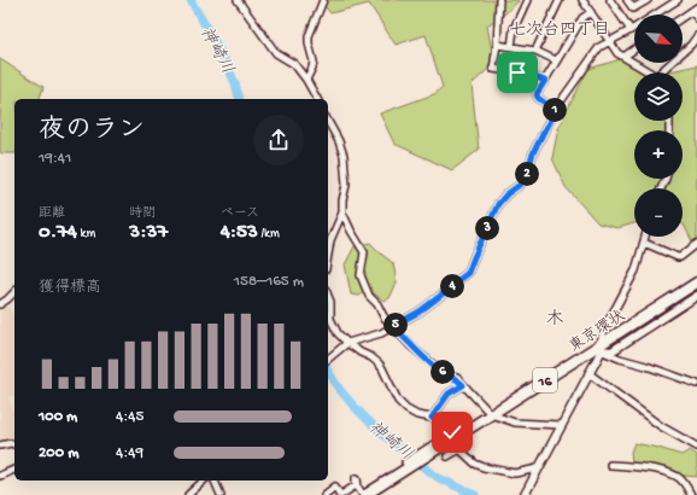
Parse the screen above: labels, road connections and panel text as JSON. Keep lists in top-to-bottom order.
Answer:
{
  "streets": {
    "highway": ["東京環状", "16"]
  },
  "districts": ["七次台四丁目", "木"],
  "water": ["神崎川"],
  "north": "bottom right",
  "page": {
    "map_buttons": ["+", "−"],
    "pins": [
      "1",
      "2",
      "3",
      "4",
      "5",
      "6"
    ],
    "heading": ["夜のラン", "19:41"],
    "stats": [
      ["距離", "0.74 km"],
      ["時間", "3:37"],
      ["ペース", "4:53 /km"]
    ],
    "chart": ["獲得標高", "158–165 m"],
    "list": [
      {
        "name": "100 m",
        "note": "4:45"
      },
      {
        "name": "200 m",
        "note": "4:49"
      }
    ]
  }
}
